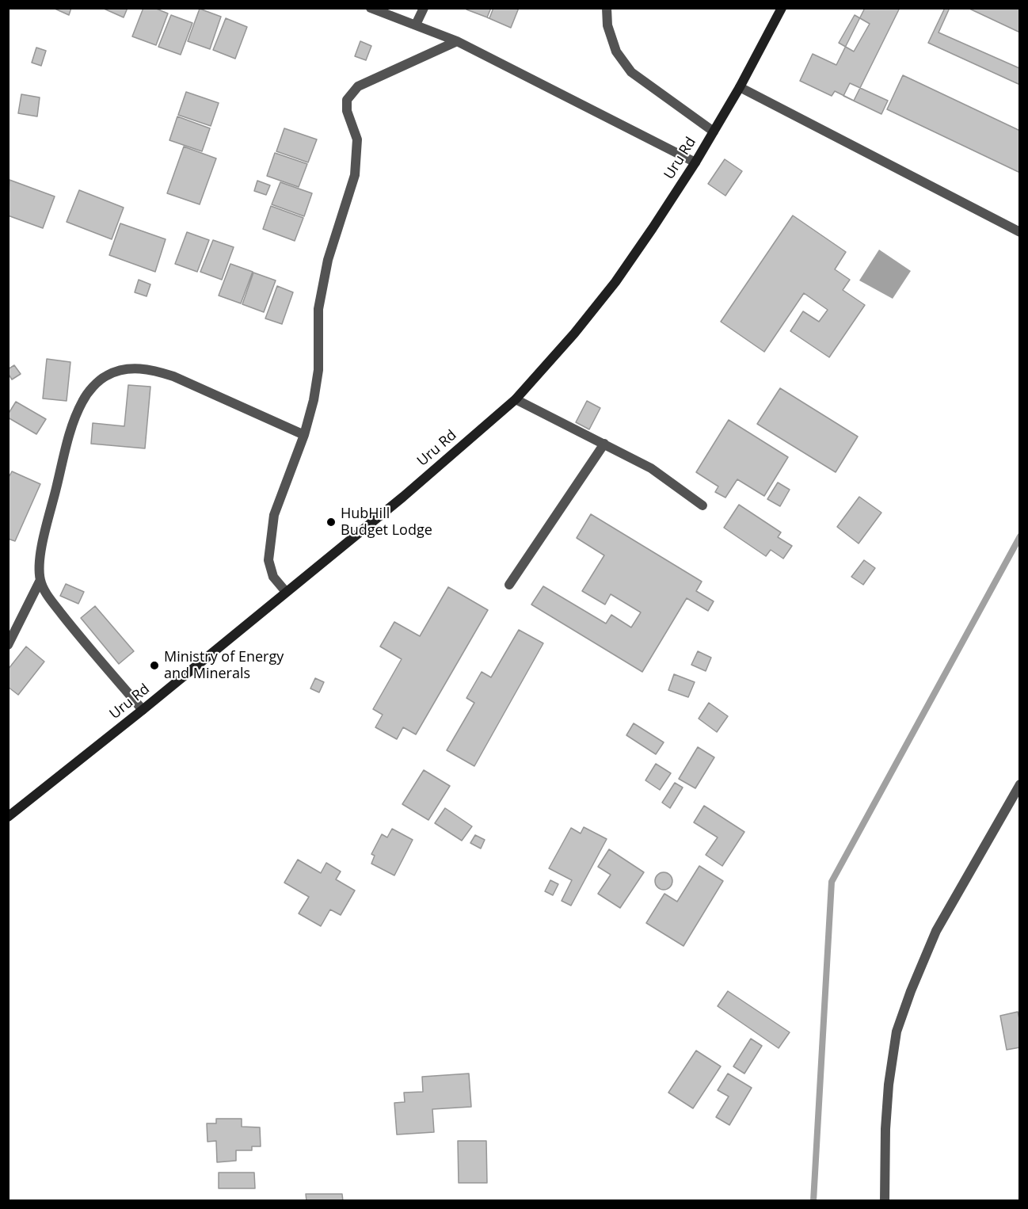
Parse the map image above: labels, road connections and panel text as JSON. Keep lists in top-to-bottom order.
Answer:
{
  "streets": {
    "street": ["Uru Rd"]
  },
  "places": ["HubHill Budget Lodge", "Ministry of Energy and Minerals"]
}
